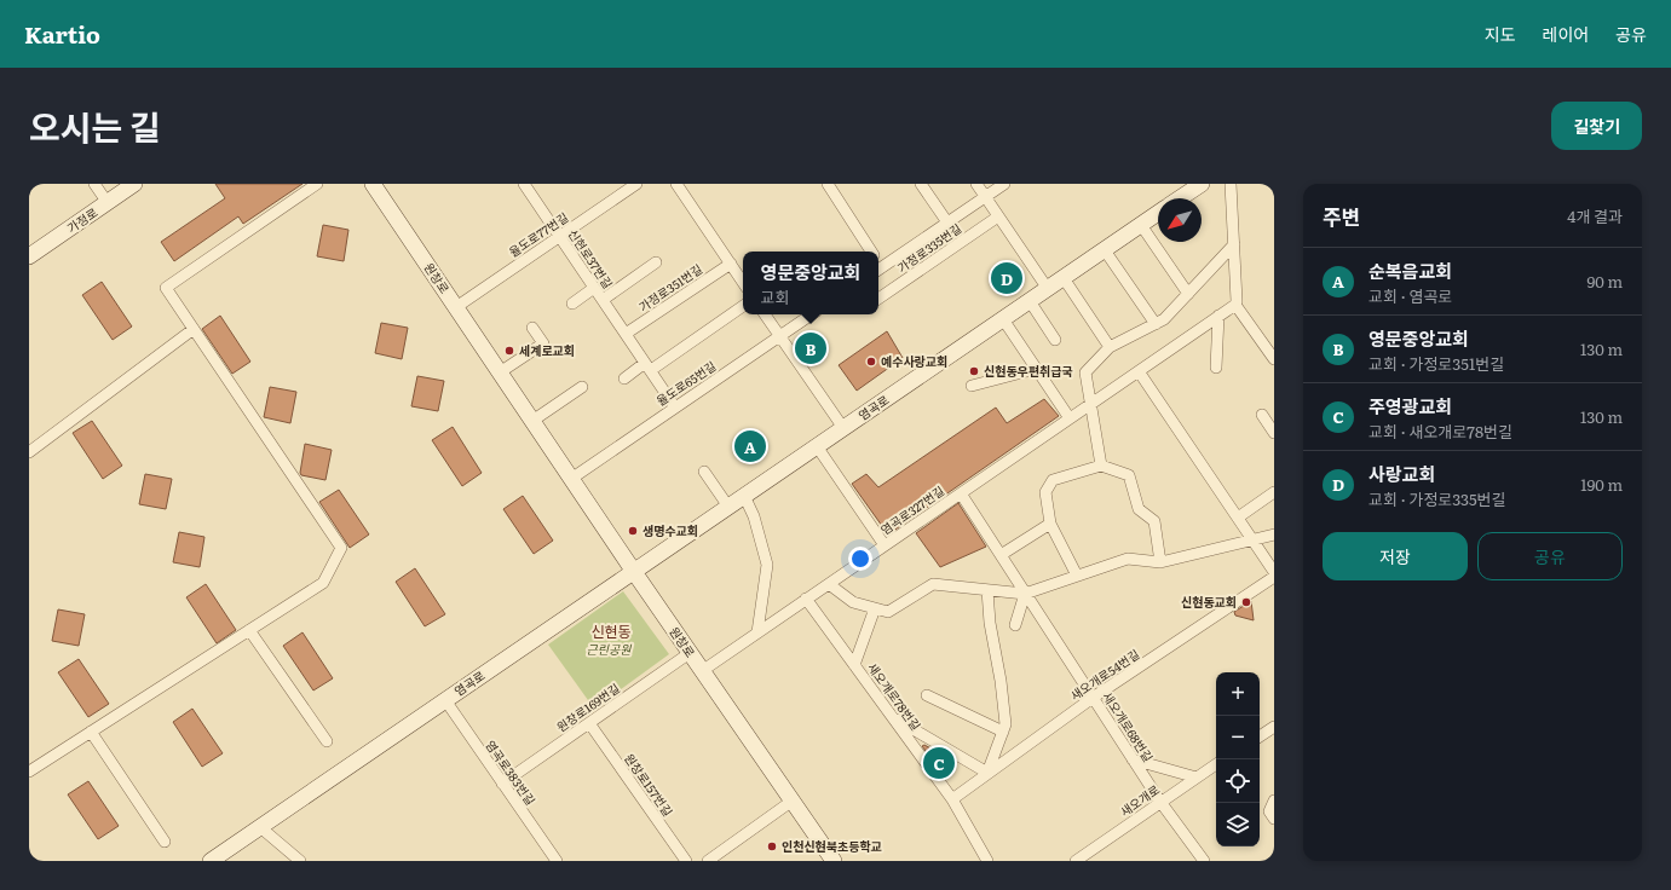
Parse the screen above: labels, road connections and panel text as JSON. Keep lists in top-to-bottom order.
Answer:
{
  "streets": {
    "main road": ["가정로", "원창로", "염곡로"],
    "street": [
      "율도로77번길",
      "가정로335번길",
      "신현로37번길",
      "가정로351번길",
      "율도로65번길",
      "염곡로327번길",
      "새오개로54번길",
      "새오개로78번길",
      "원창로169번길",
      "새오개로68번길",
      "염곡로383번길",
      "원창로157번길",
      "새오개로"
    ]
  },
  "crossings": [
    ["율도로77번길", "신현로37번길"],
    ["율도로77번길", "원창로"],
    ["신현로37번길", "가정로351번길"],
    ["신현로37번길", "율도로65번길"],
    ["원창로", "율도로65번길"],
    ["원창로", "염곡로"],
    ["원창로", "염곡로327번길"],
    ["원창로", "원창로169번길"],
    ["염곡로", "염곡로383번길"],
    ["염곡로327번길", "새오개로78번길"],
    ["염곡로327번길", "새오개로68번길"],
    ["새오개로54번길", "새오개로78번길"],
    ["새오개로54번길", "새오개로68번길"],
    ["원창로169번길", "염곡로383번길"],
    ["원창로169번길", "원창로157번길"],
    ["새오개로68번길", "새오개로"]
  ],
  "districts": ["신현동"],
  "parks": ["근린공원"],
  "places": [
    "세계로교회",
    "예수사랑교회",
    "신현동우편취급국",
    "생명수교회",
    "신현동교회",
    "인천신현북초등학교"
  ],
  "north": "bottom left",
  "page": {
    "header": "Kartio",
    "nav": ["지도", "레이어", "공유"],
    "title": "오시는 길",
    "buttons": [
      "길찾기",
      ["저장", "공유"]
    ],
    "heading": ["주변", "4개 결과"],
    "list": [
      {
        "mark": "A",
        "name": "순복음교회",
        "note": "교회 · 염곡로",
        "value": "90 m"
      },
      {
        "mark": "B",
        "name": "영문중앙교회",
        "note": "교회 · 가정로351번길",
        "value": "130 m"
      },
      {
        "mark": "C",
        "name": "주영광교회",
        "note": "교회 · 새오개로78번길",
        "value": "130 m"
      },
      {
        "mark": "D",
        "name": "사랑교회",
        "note": "교회 · 가정로335번길",
        "value": "190 m"
      }
    ],
    "popup": ["영문중앙교회", "교회"],
    "pins": [
      "D",
      "B",
      "A",
      "C"
    ],
    "map_buttons": ["+", "−"]
  }
}
